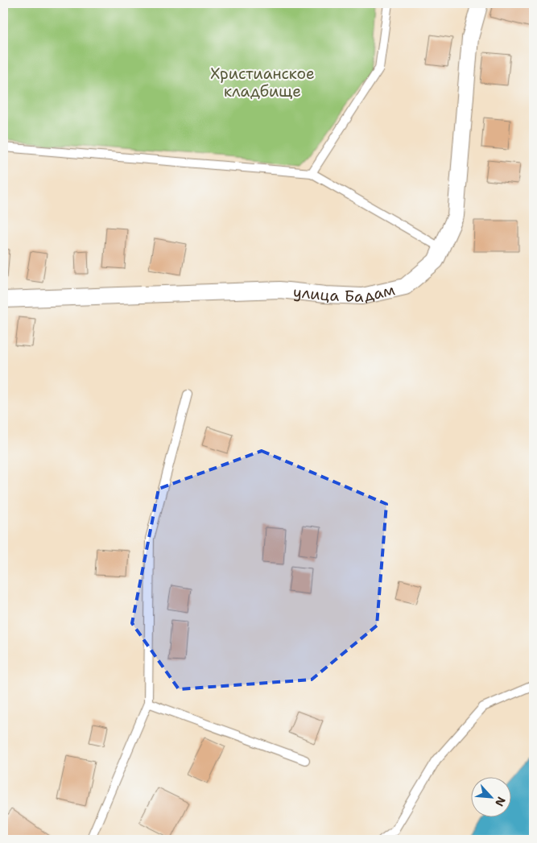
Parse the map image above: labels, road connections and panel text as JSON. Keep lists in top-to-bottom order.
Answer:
{
  "streets": {
    "street": ["улица Бадам"]
  },
  "parks": ["Христианское кладбище"],
  "north": "bottom right"
}
